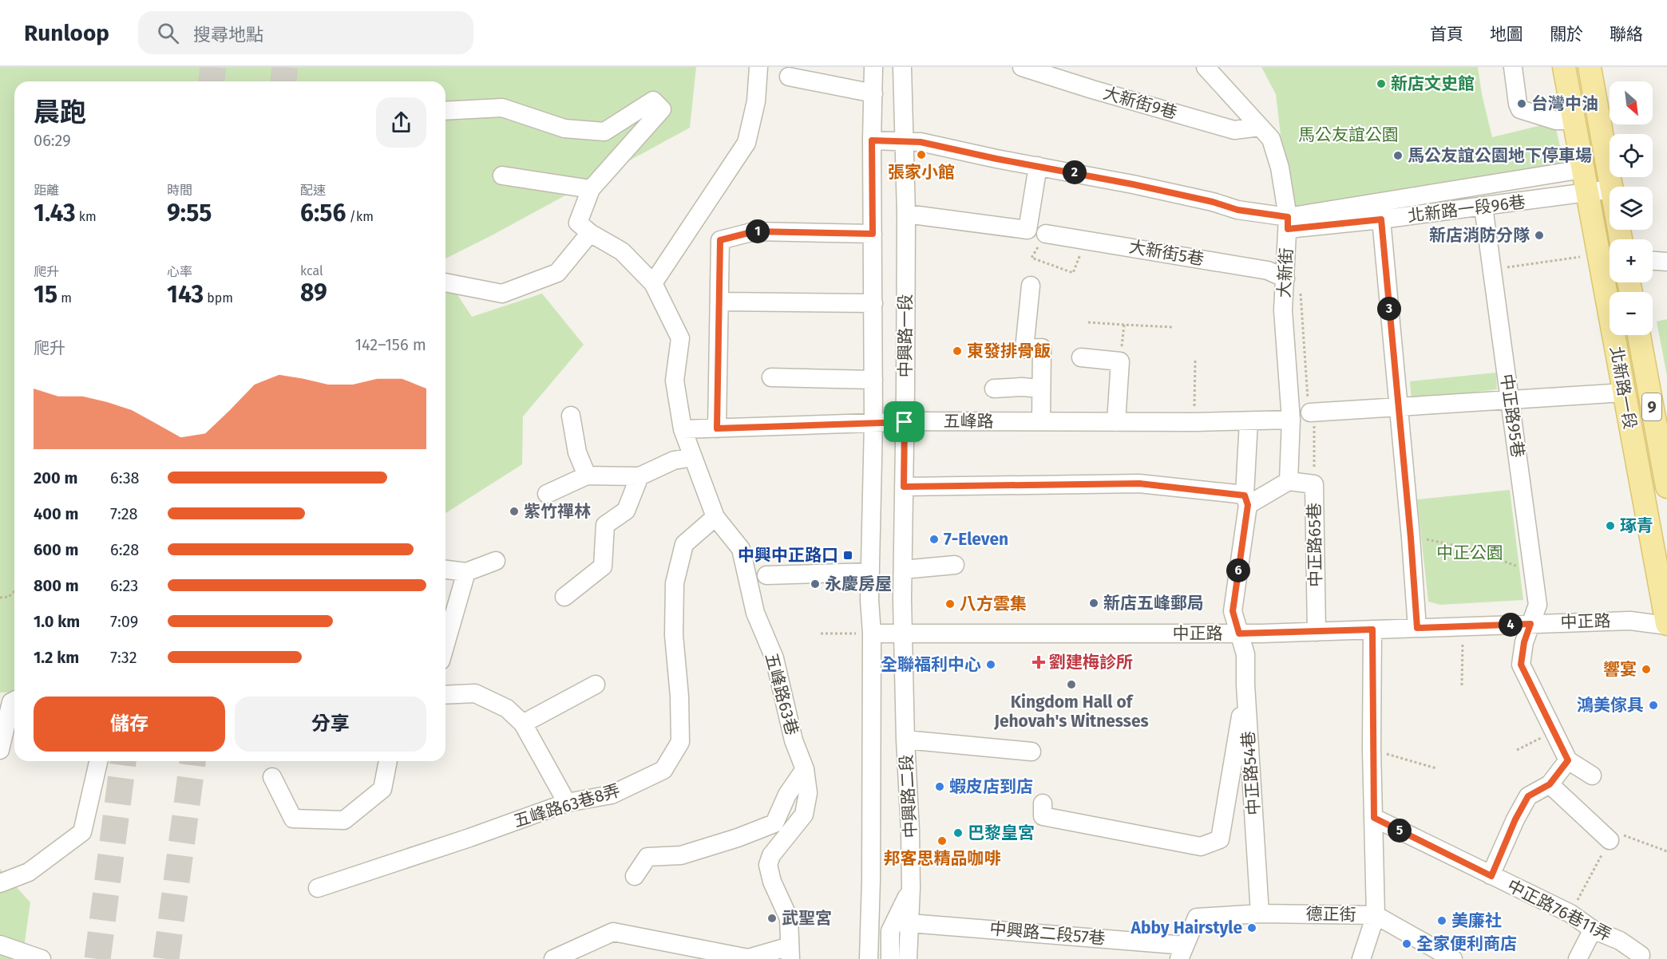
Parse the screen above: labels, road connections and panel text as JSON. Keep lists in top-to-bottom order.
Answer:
{
  "streets": {
    "main road": ["北新路一段", "9"],
    "street": [
      "大新街9巷",
      "北新路一段96巷",
      "大新街5巷",
      "大新街",
      "中興路一段",
      "中正路95巷",
      "五峰路",
      "中正路65巷",
      "中正路",
      "五峰路63巷",
      "中正路54巷",
      "中興路二段",
      "五峰路63巷8弄",
      "中正路76巷11弄",
      "德正街",
      "中興路二段57巷"
    ]
  },
  "crossings": [
    ["大新街9巷", "大新街"],
    ["北新路一段96巷", "大新街"],
    ["北新路一段96巷", "北新路一段"],
    ["北新路一段96巷", "中正路95巷"],
    ["大新街5巷", "大新街"],
    ["大新街", "五峰路"],
    ["大新街", "中正路65巷"],
    ["中興路一段", "五峰路"],
    ["中興路一段", "中正路"],
    ["中興路一段", "中興路二段"],
    ["北新路一段", "中正路"],
    ["中正路95巷", "中正路"],
    ["五峰路", "五峰路63巷"],
    ["中正路65巷", "中正路"],
    ["中正路", "中正路54巷"],
    ["中正路", "中興路二段"],
    ["五峰路63巷", "五峰路63巷8弄"],
    ["中正路54巷", "德正街"],
    ["中興路二段", "中興路二段57巷"],
    ["德正街", "中興路二段57巷"]
  ],
  "parks": ["馬公友誼公園", "中正公園"],
  "places": {
    "other": [
      "新店文史館",
      "台灣中油",
      "張家小館",
      "馬公友誼公園地下停車場",
      "新店消防分隊",
      "東發排骨飯",
      "紫竹禪林",
      "琢青",
      "7-Eleven",
      "永慶房屋",
      "新店五峰郵局",
      "八方雲集",
      "全聯福利中心",
      "響宴",
      "Kingdom Hall of Jehovah's Witnesses",
      "鴻美傢具",
      "蝦皮店到店",
      "巴黎皇宮",
      "邦客思精品咖啡",
      "武聖宮",
      "美廉社",
      "Abby Hairstyle",
      "全家便利商店"
    ],
    "transit": ["中興中正路口"],
    "health": ["劉建梅診所"]
  },
  "north": "bottom right",
  "page": {
    "header": "Runloop",
    "search": "搜尋地點",
    "nav": [
      "首頁",
      "地圖",
      "關於",
      "聯絡"
    ],
    "map_buttons": ["+", "−"],
    "heading": ["晨跑", "06:29"],
    "pins": [
      "2",
      "1",
      "3",
      "6",
      "4",
      "5"
    ],
    "stats": [
      ["距離", "1.43 km"],
      ["時間", "9:55"],
      ["配速", "6:56 /km"],
      ["爬升", "15 m"],
      ["心率", "143 bpm"],
      ["kcal", "89"]
    ],
    "chart": ["爬升", "142–156 m"],
    "list": [
      {
        "name": "200 m",
        "note": "6:38"
      },
      {
        "name": "400 m",
        "note": "7:28"
      },
      {
        "name": "600 m",
        "note": "6:28"
      },
      {
        "name": "800 m",
        "note": "6:23"
      },
      {
        "name": "1.0 km",
        "note": "7:09"
      },
      {
        "name": "1.2 km",
        "note": "7:32"
      }
    ],
    "buttons": ["儲存", "分享"]
  }
}
